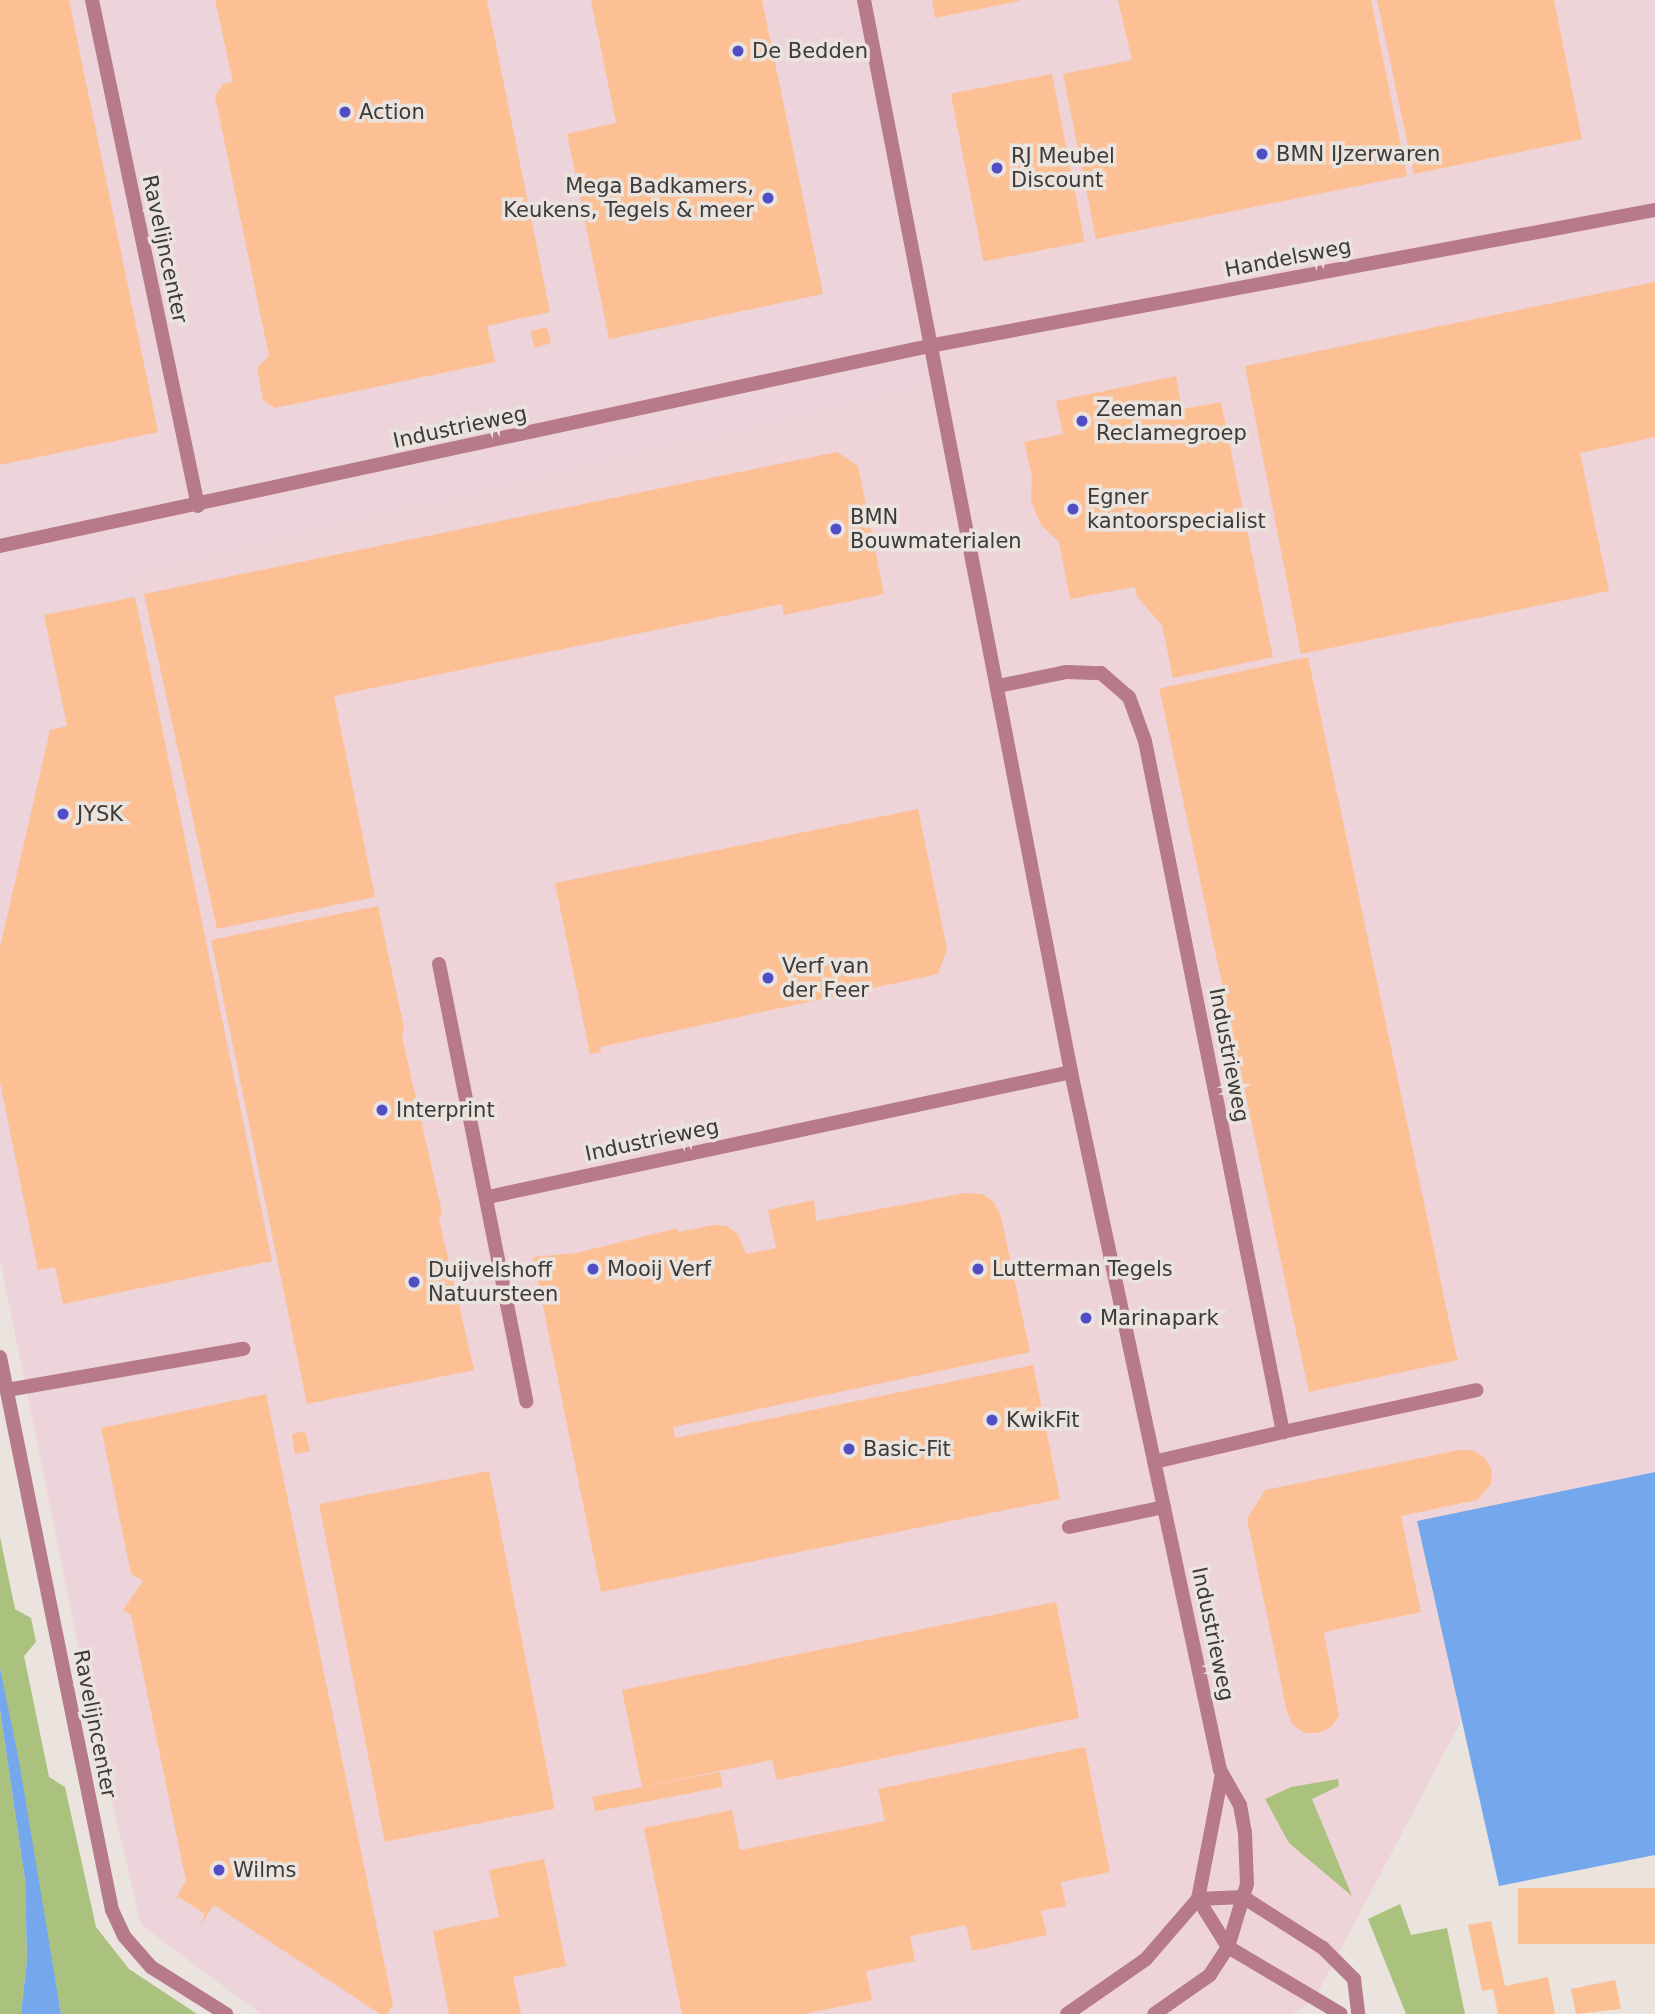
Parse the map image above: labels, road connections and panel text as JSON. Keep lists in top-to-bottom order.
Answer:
{
  "streets": {
    "street": ["Ravelijncenter", "Handelsweg", "Industrieweg"]
  },
  "crossings": [
    ["Ravelijncenter", "Industrieweg"],
    ["Handelsweg", "Industrieweg"]
  ],
  "places": [
    "De Bedden",
    "Action",
    "BMN IJzerwaren",
    "RJ Meubel Discount",
    "Mega Badkamers, Keukens, Tegels & meer",
    "Zeeman Reclamegroep",
    "Egner kantoorspecialist",
    "BMN Bouwmaterialen",
    "JYSK",
    "Verf van der Feer",
    "Interprint",
    "Mooij Verf",
    "Lutterman Tegels",
    "Duijvelshoff Natuursteen",
    "Marinapark",
    "KwikFit",
    "Basic-Fit",
    "Wilms"
  ]
}
